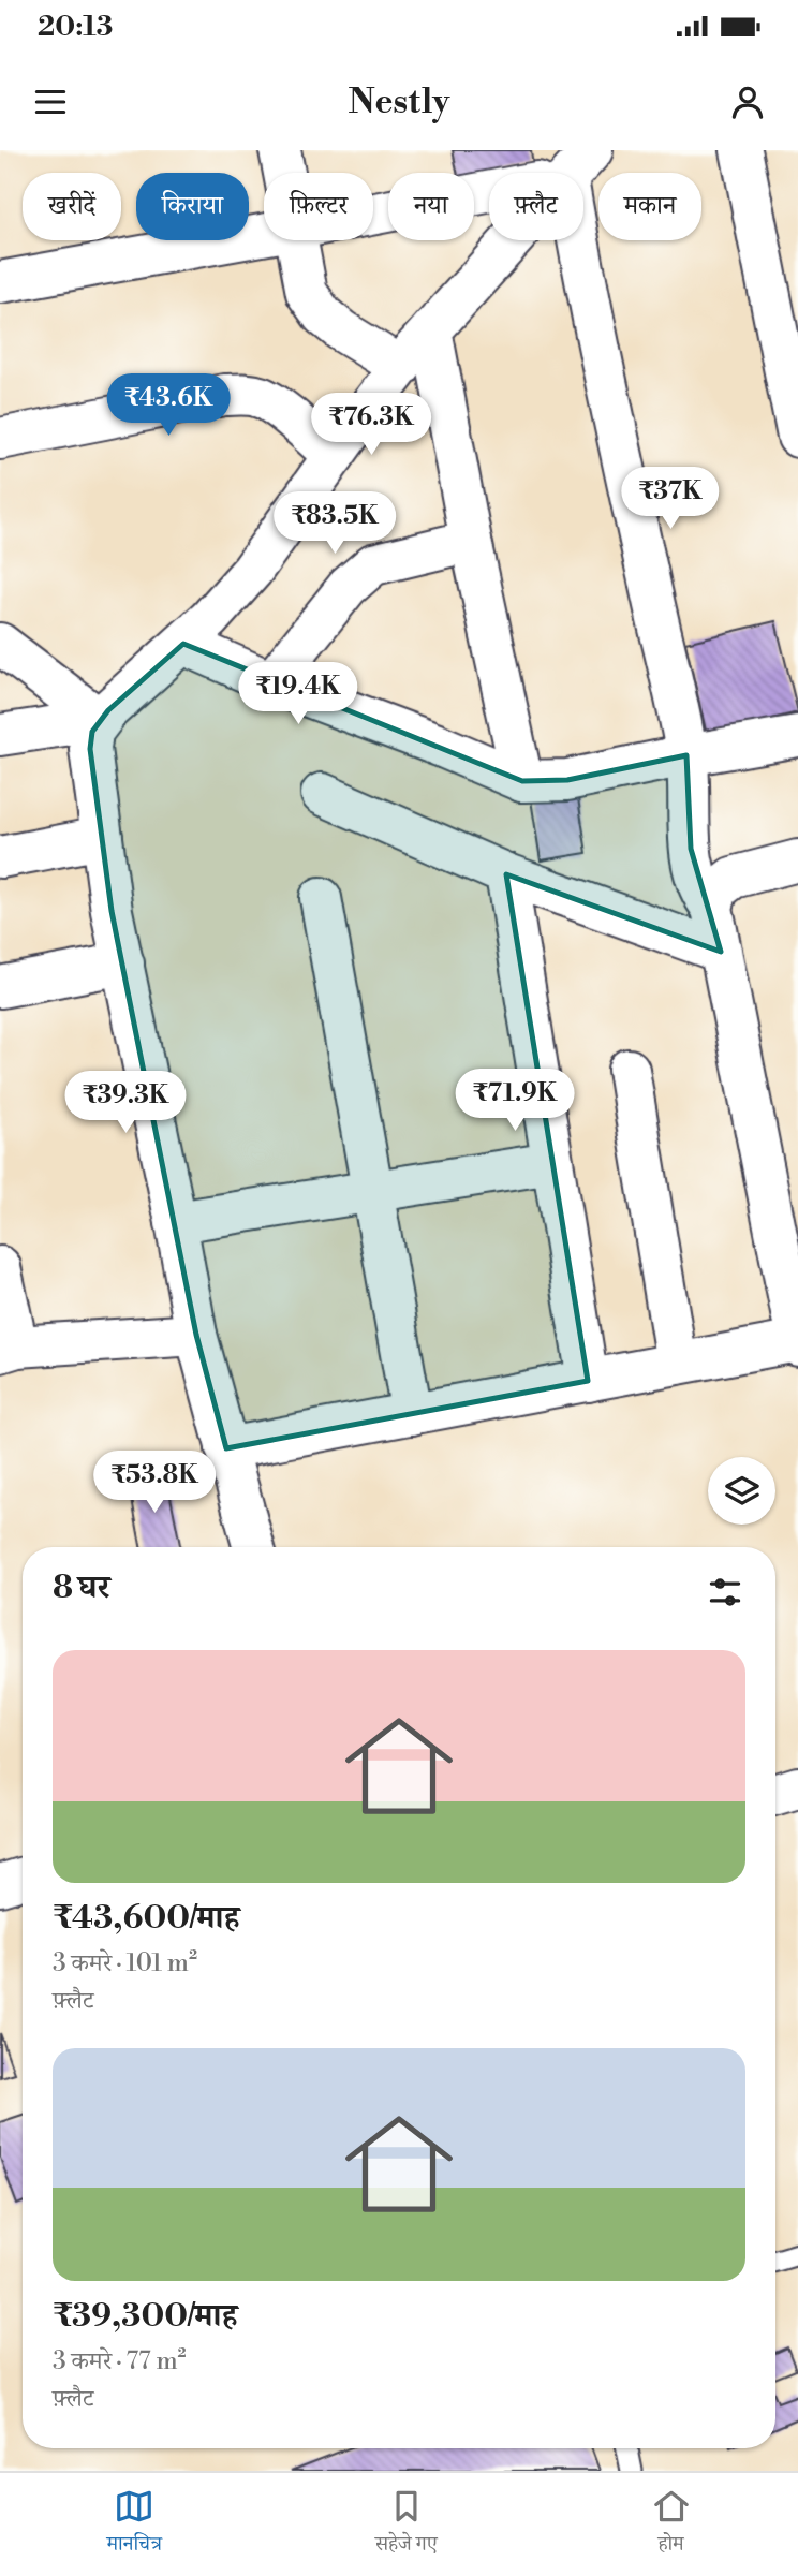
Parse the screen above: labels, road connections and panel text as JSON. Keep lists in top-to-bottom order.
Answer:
{
  "page": {
    "status": "20:13",
    "header": "Nestly",
    "chip": [
      "खरीदें",
      "किराया",
      "फ़िल्टर",
      "नया",
      "फ़्लैट",
      "मकान"
    ],
    "price": [
      "₹43.6K",
      "₹76.3K",
      "₹37K",
      "₹83.5K",
      "₹19.4K",
      "₹71.9K",
      "₹39.3K",
      "₹53.8K"
    ],
    "heading": "8 घर",
    "list": [
      {
        "name": "₹43,600/माह",
        "note": "3 कमरे · 101 m² · फ़्लैट"
      },
      {
        "name": "₹39,300/माह",
        "note": "3 कमरे · 77 m² · फ़्लैट"
      }
    ],
    "tabs": ["मानचित्र", "सहेजे गए", "होम"]
  }
}
